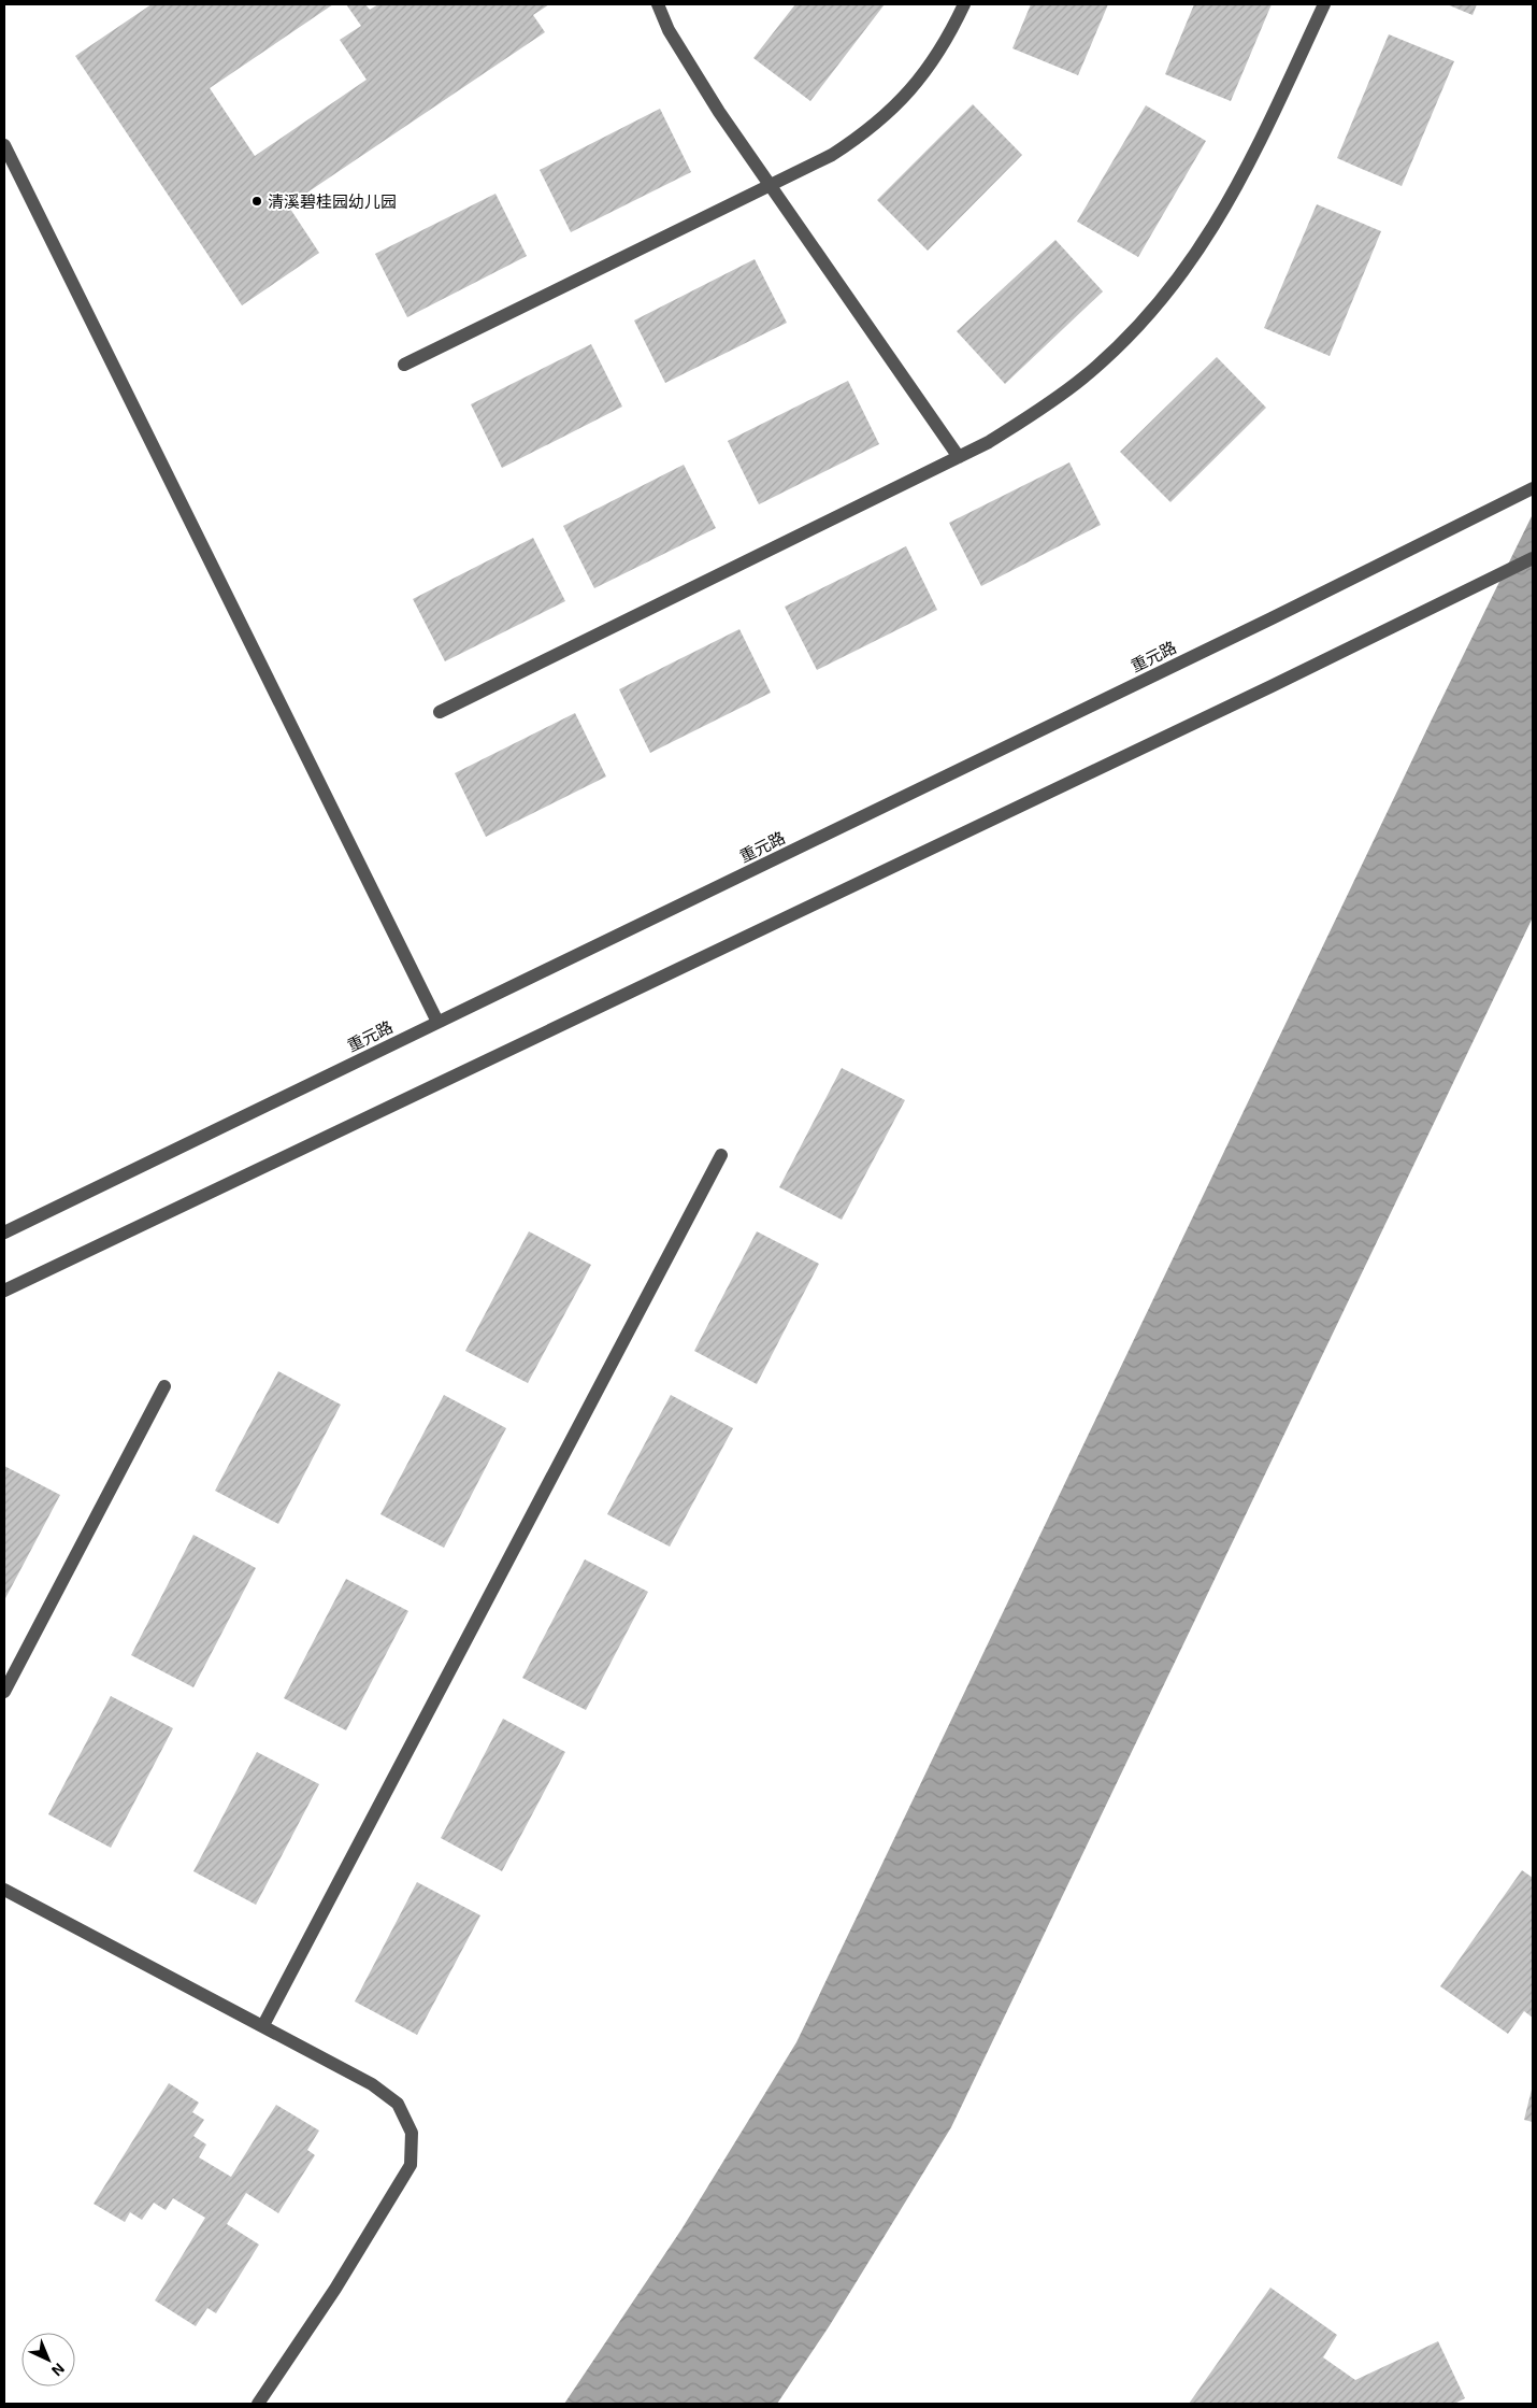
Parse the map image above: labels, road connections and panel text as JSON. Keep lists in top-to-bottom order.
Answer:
{
  "streets": {
    "street": ["重元路"]
  },
  "places": ["清溪碧桂园幼儿园"],
  "north": "bottom right"
}
